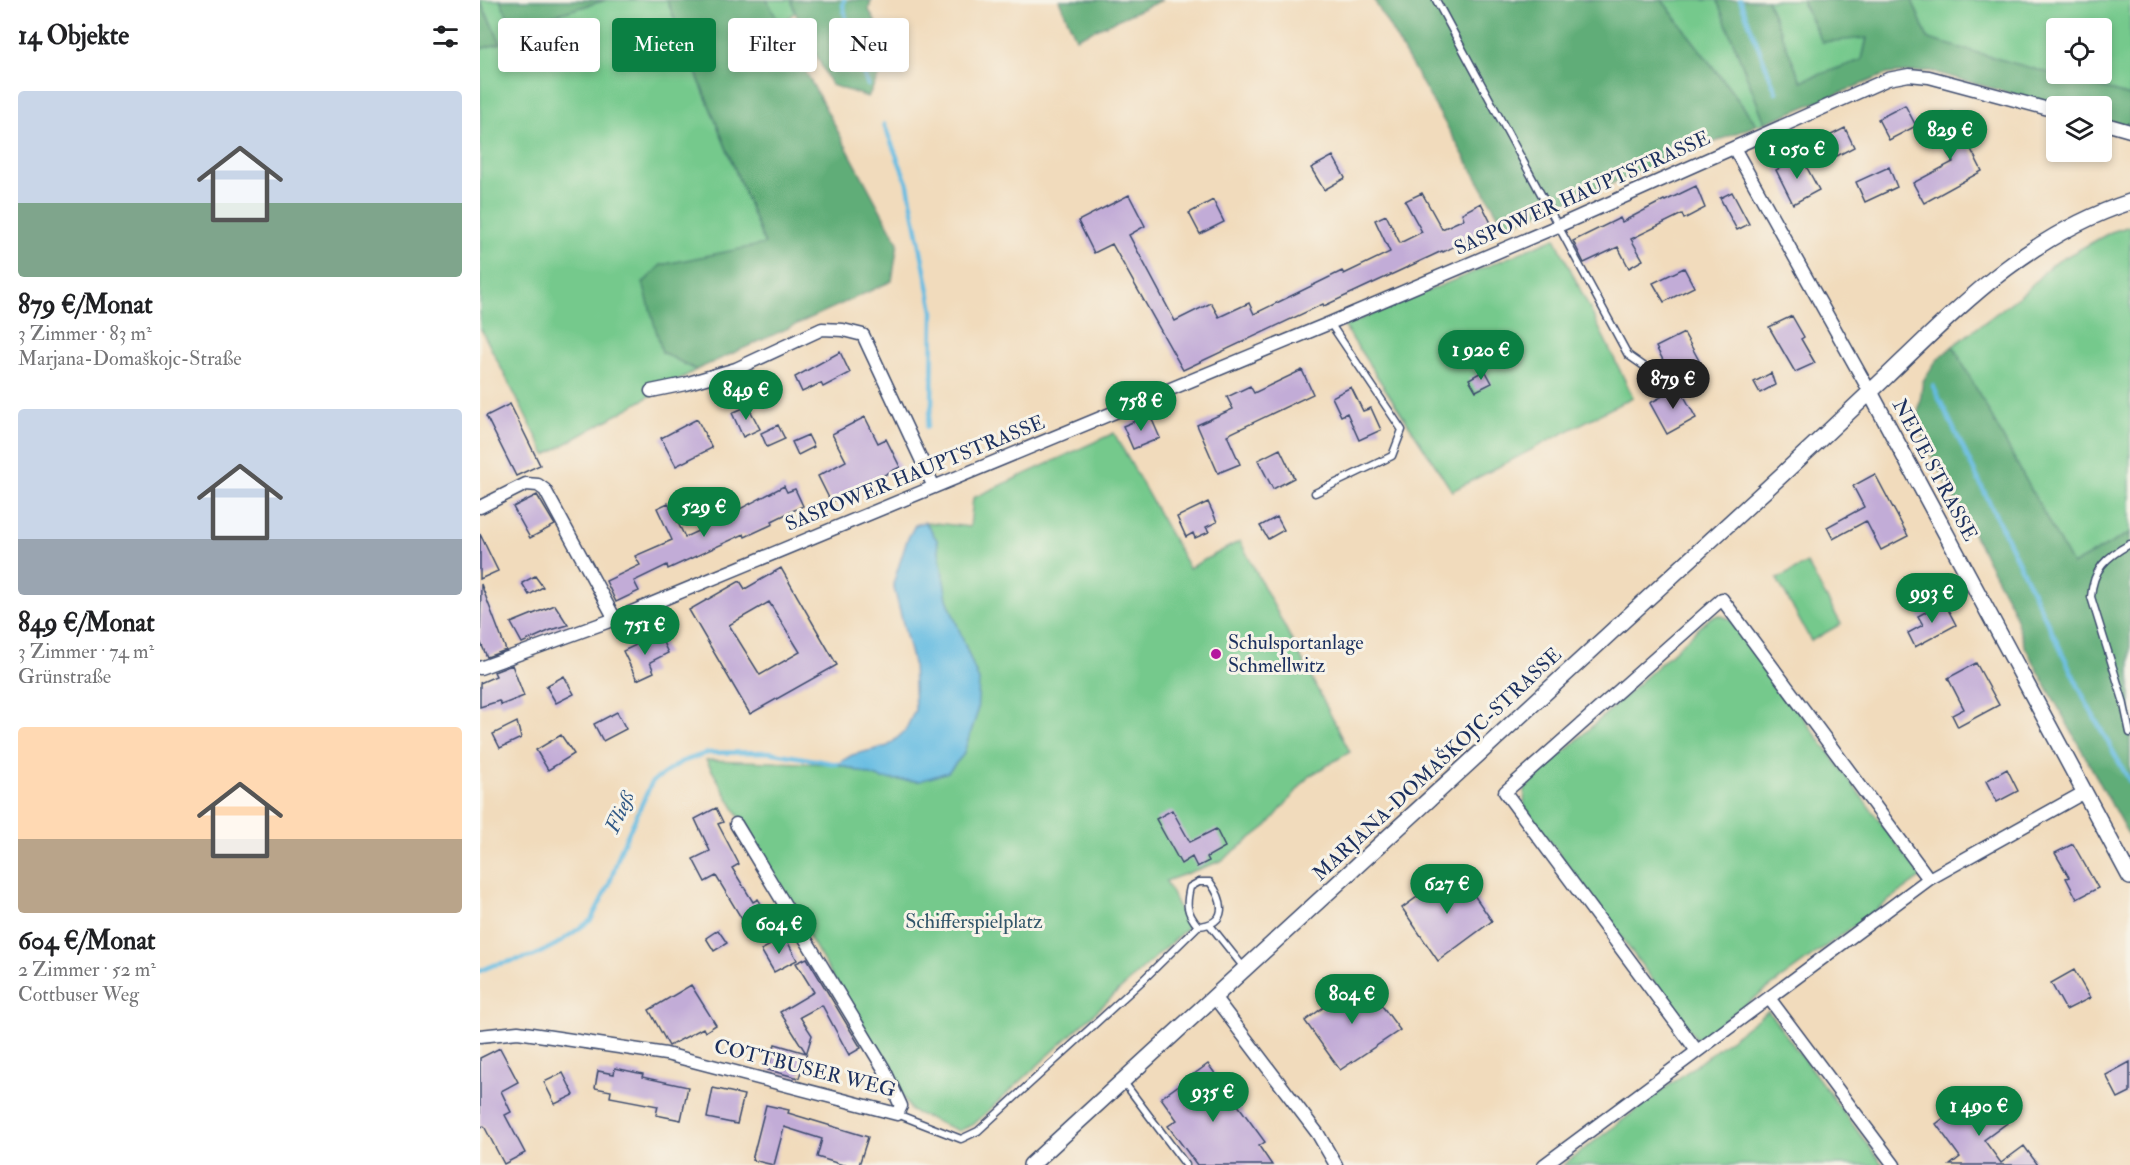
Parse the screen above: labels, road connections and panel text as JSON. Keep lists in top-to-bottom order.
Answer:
{
  "streets": {
    "street": [
      "SASPOWER HAUPTSTRASSE",
      "NEUE STRASSE",
      "MARJANA-DOMAŠKOJC-STRASSE",
      "COTTBUSER WEG"
    ]
  },
  "crossings": [
    ["SASPOWER HAUPTSTRASSE", "NEUE STRASSE"],
    ["NEUE STRASSE", "MARJANA-DOMAŠKOJC-STRASSE"]
  ],
  "water": ["Fließ"],
  "parks": ["Schifferspielplatz"],
  "places": ["Schulsportanlage Schmellwitz"],
  "page": {
    "heading": "14 Objekte",
    "chip": [
      "Kaufen",
      "Mieten",
      "Filter",
      "Neu"
    ],
    "list": [
      {
        "name": "879 €/Monat",
        "note": "3 Zimmer · 83 m² · Marjana-Domaškojc-Straße"
      },
      {
        "name": "849 €/Monat",
        "note": "3 Zimmer · 74 m² · Grünstraße"
      },
      {
        "name": "604 €/Monat",
        "note": "2 Zimmer · 52 m² · Cottbuser Weg"
      }
    ],
    "price": [
      "829 €",
      "1 050 €",
      "1 920 €",
      "879 €",
      "849 €",
      "758 €",
      "529 €",
      "993 €",
      "751 €",
      "627 €",
      "604 €",
      "804 €",
      "935 €",
      "1 490 €"
    ]
  }
}
